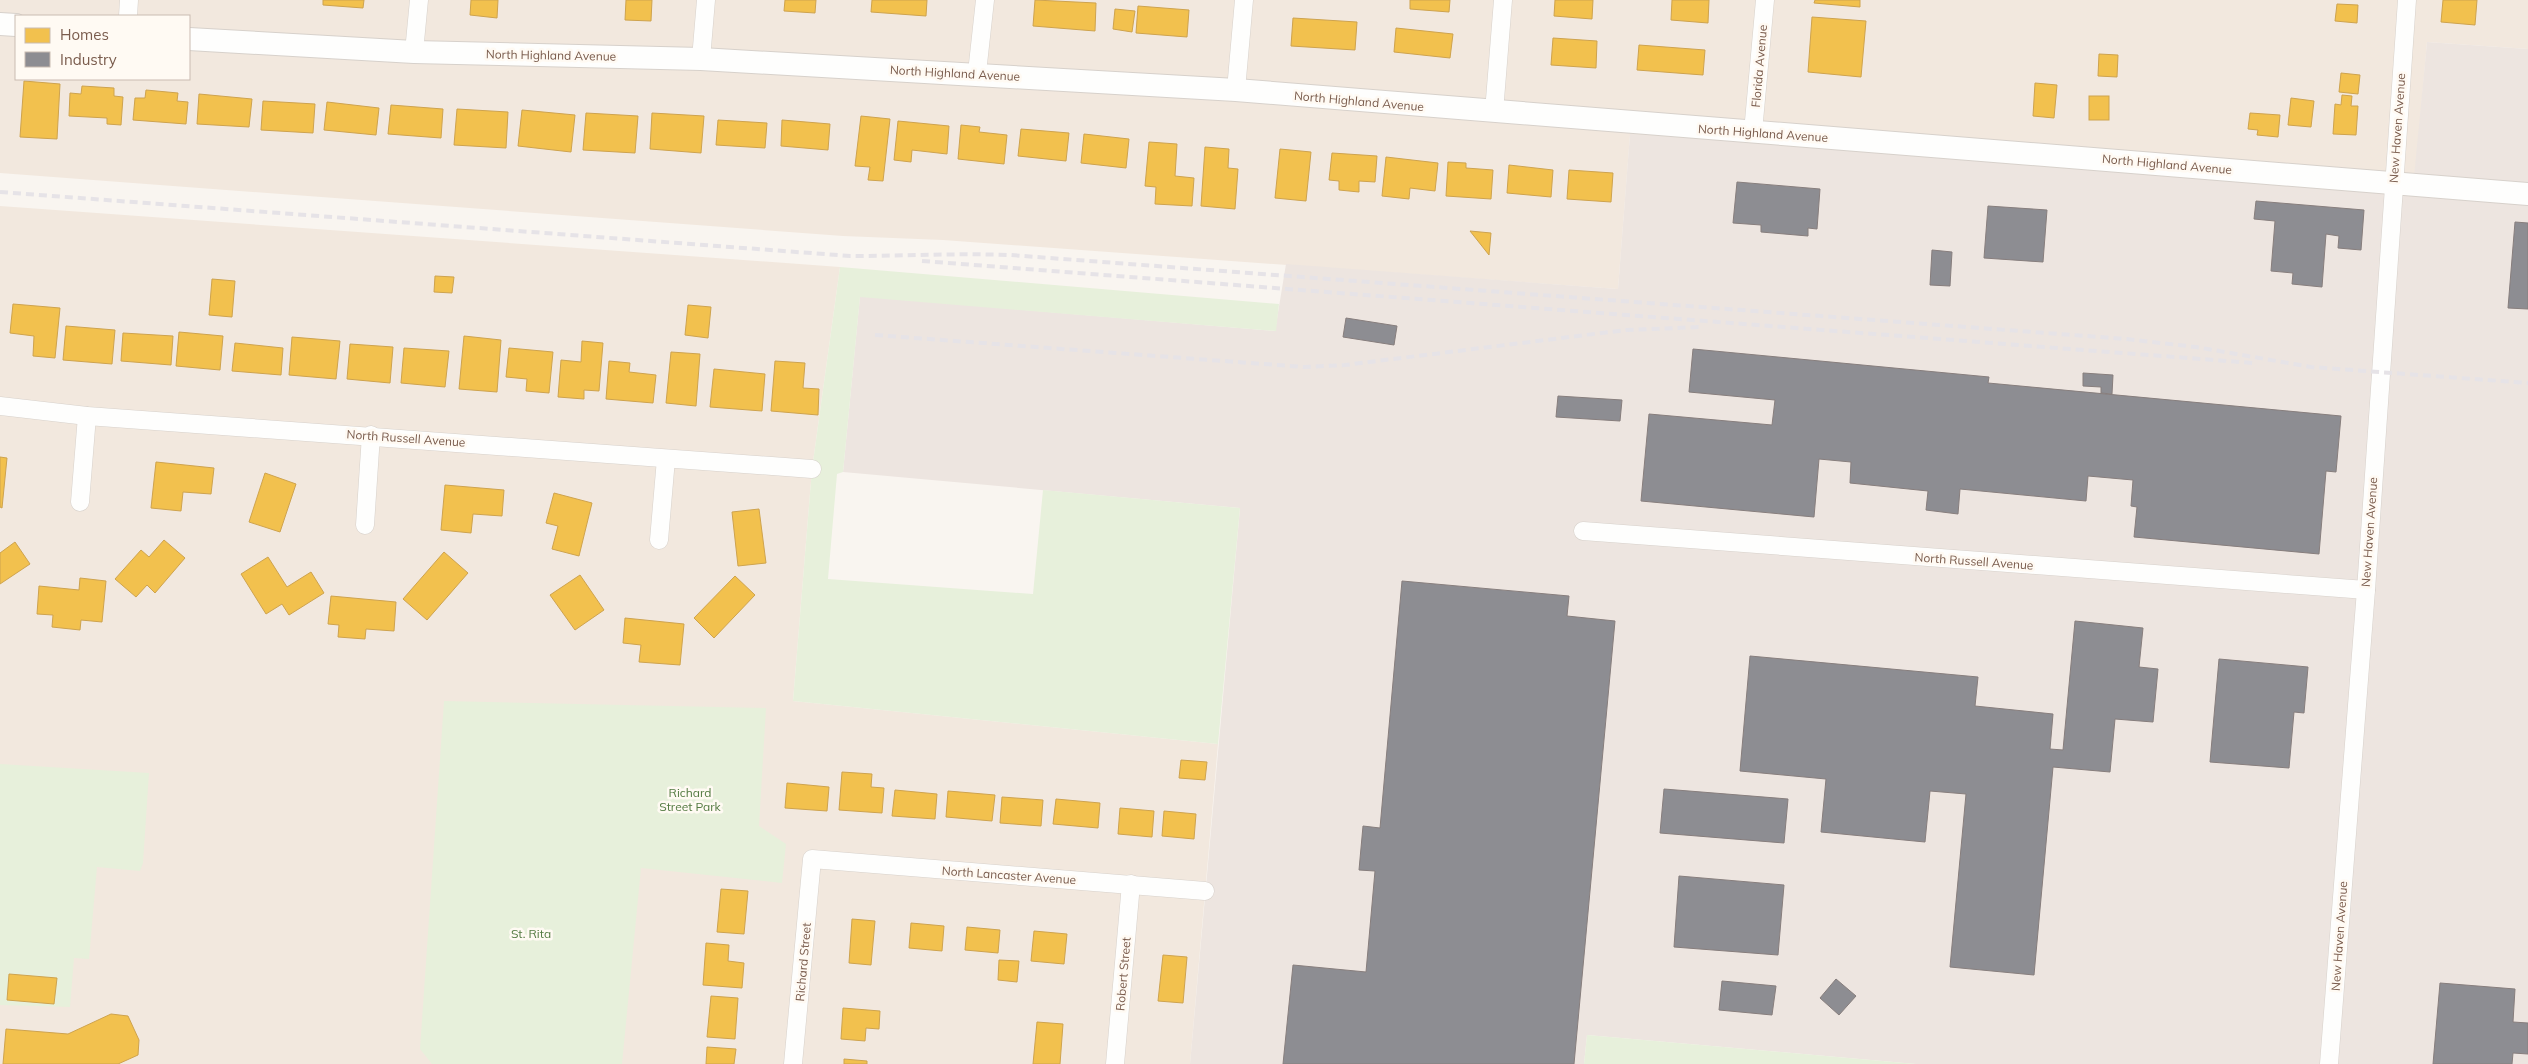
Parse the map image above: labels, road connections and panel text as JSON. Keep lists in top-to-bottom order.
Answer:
{
  "streets": {
    "street": [
      "North Highland Avenue",
      "Florida Avenue",
      "New Haven Avenue",
      "North Russell Avenue",
      "North Lancaster Avenue",
      "Richard Street",
      "Robert Street"
    ]
  },
  "crossings": [
    ["North Highland Avenue", "Florida Avenue"],
    ["North Highland Avenue", "New Haven Avenue"],
    ["New Haven Avenue", "North Russell Avenue"],
    ["North Lancaster Avenue", "Richard Street"],
    ["North Lancaster Avenue", "Robert Street"]
  ],
  "parks": ["Richard Street Park", "St. Rita"],
  "legend": ["Homes", "Industry"]
}
